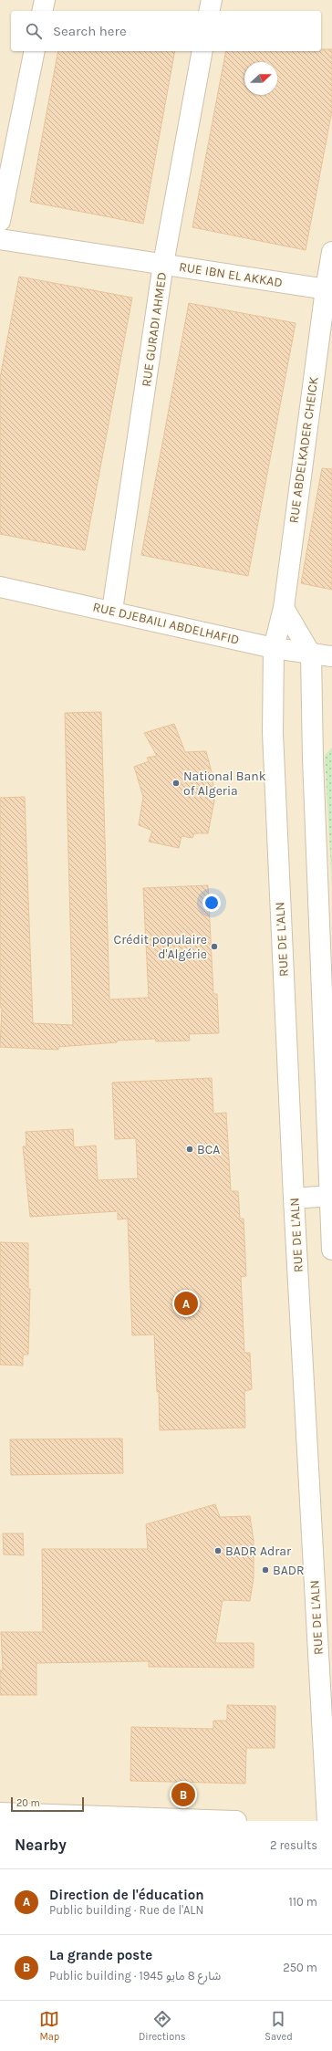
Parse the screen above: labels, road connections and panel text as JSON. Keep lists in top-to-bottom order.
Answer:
{
  "streets": {
    "street": [
      "RUE IBN EL AKKAD",
      "RUE GURADI AHMED",
      "RUE ABDELKADER CHEICK",
      "RUE DJEBAILI ABDELHAFID",
      "RUE DE L'ALN"
    ]
  },
  "crossings": [
    ["RUE IBN EL AKKAD", "RUE GURADI AHMED"],
    ["RUE IBN EL AKKAD", "RUE ABDELKADER CHEICK"],
    ["RUE GURADI AHMED", "RUE DJEBAILI ABDELHAFID"],
    ["RUE ABDELKADER CHEICK", "RUE DJEBAILI ABDELHAFID"],
    ["RUE ABDELKADER CHEICK", "RUE DE L'ALN"],
    ["RUE DJEBAILI ABDELHAFID", "RUE DE L'ALN"]
  ],
  "places": [
    "National Bank of Algeria",
    "Crédit populaire d'Algérie",
    "BCA",
    "BADR Adrar",
    "BADR"
  ],
  "scale_bar": "20 m",
  "north": "right",
  "page": {
    "search": "Search here",
    "pins": ["A", "B"],
    "scale": "20 m",
    "heading": ["Nearby", "2 results"],
    "list": [
      {
        "mark": "A",
        "name": "Direction de l'éducation",
        "note": "Public building · Rue de l'ALN",
        "value": "110 m"
      },
      {
        "mark": "B",
        "name": "La grande poste",
        "note": "Public building · شارع 8 مايو 1945",
        "value": "250 m"
      }
    ],
    "nav": ["Map", "Directions", "Saved"]
  }
}
